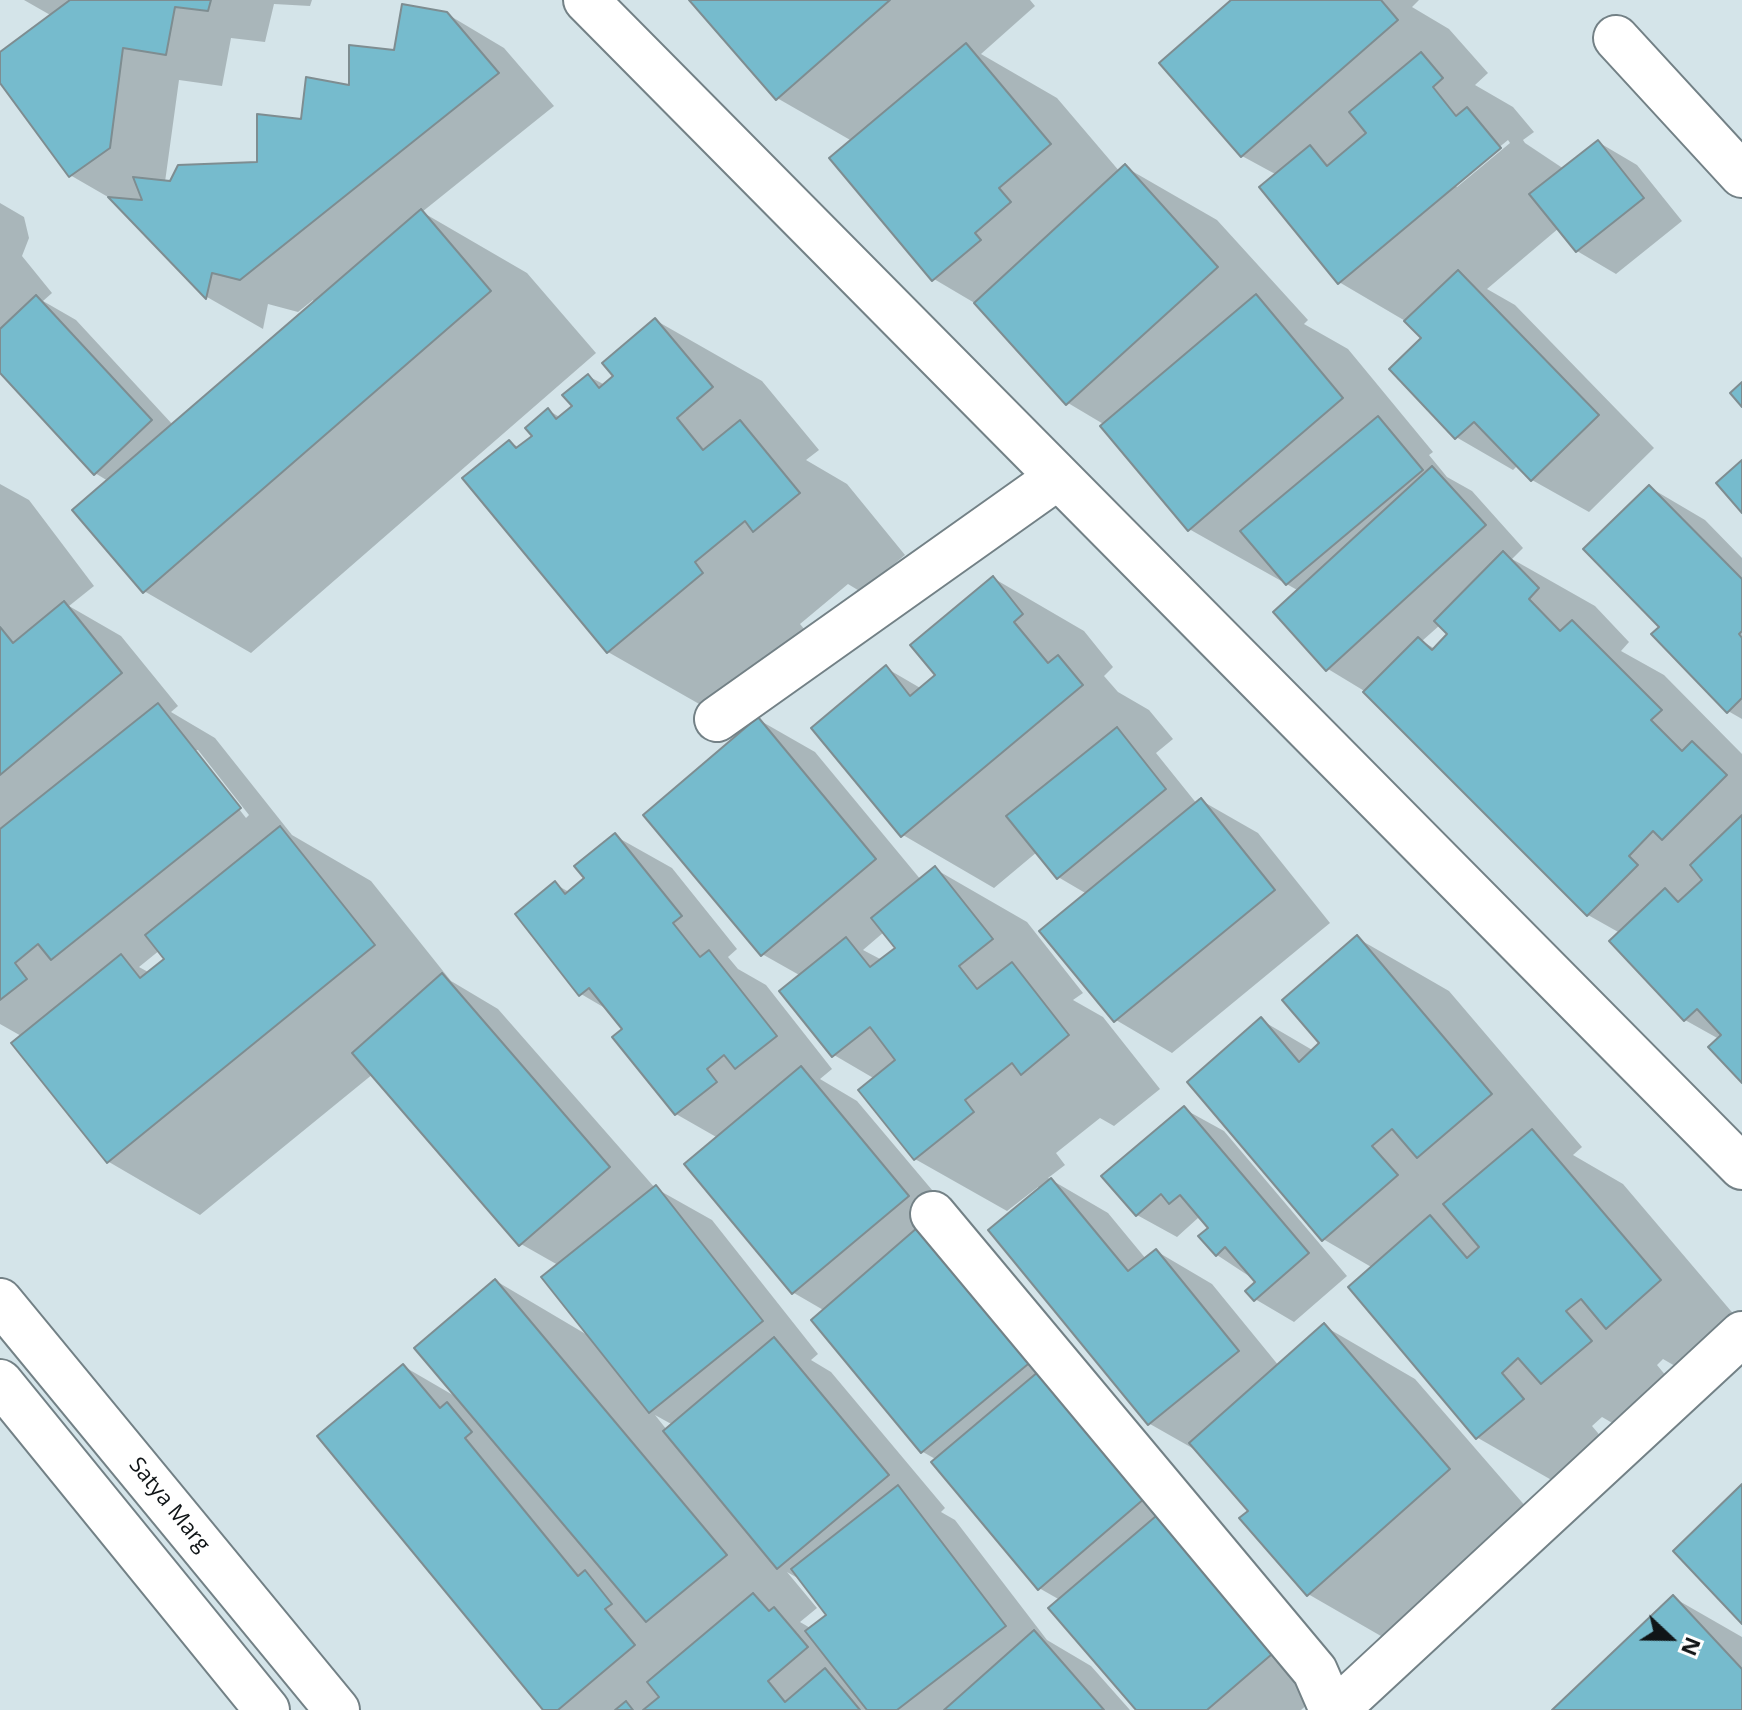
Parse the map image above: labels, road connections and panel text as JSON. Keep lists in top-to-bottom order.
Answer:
{
  "streets": {
    "street": ["Satya Marg"]
  },
  "north": "right"
}
